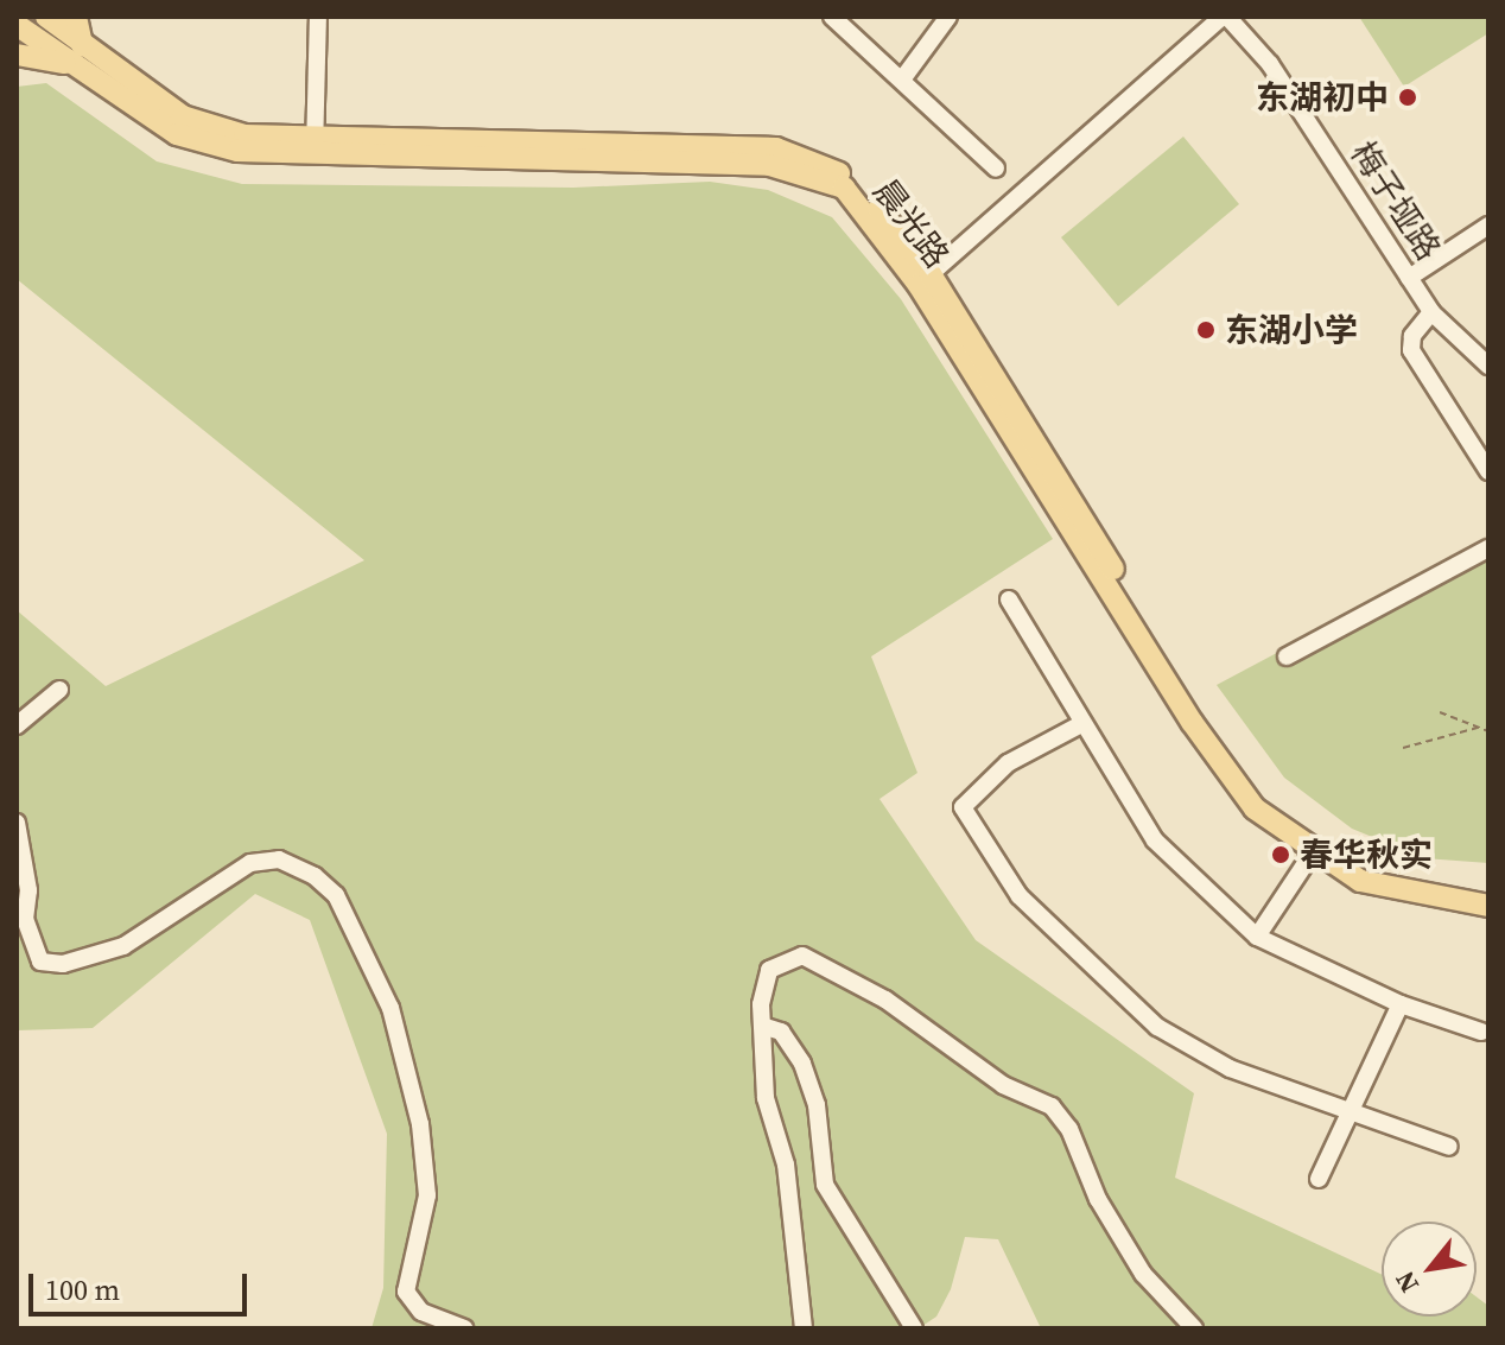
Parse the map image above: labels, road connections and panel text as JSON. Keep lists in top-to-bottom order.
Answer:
{
  "streets": {
    "main road": ["晨光路"],
    "street": ["梅子垭路"]
  },
  "places": ["东湖初中", "东湖小学", "春华秋实"],
  "scale_bar": "100 m",
  "north": "bottom left"
}
